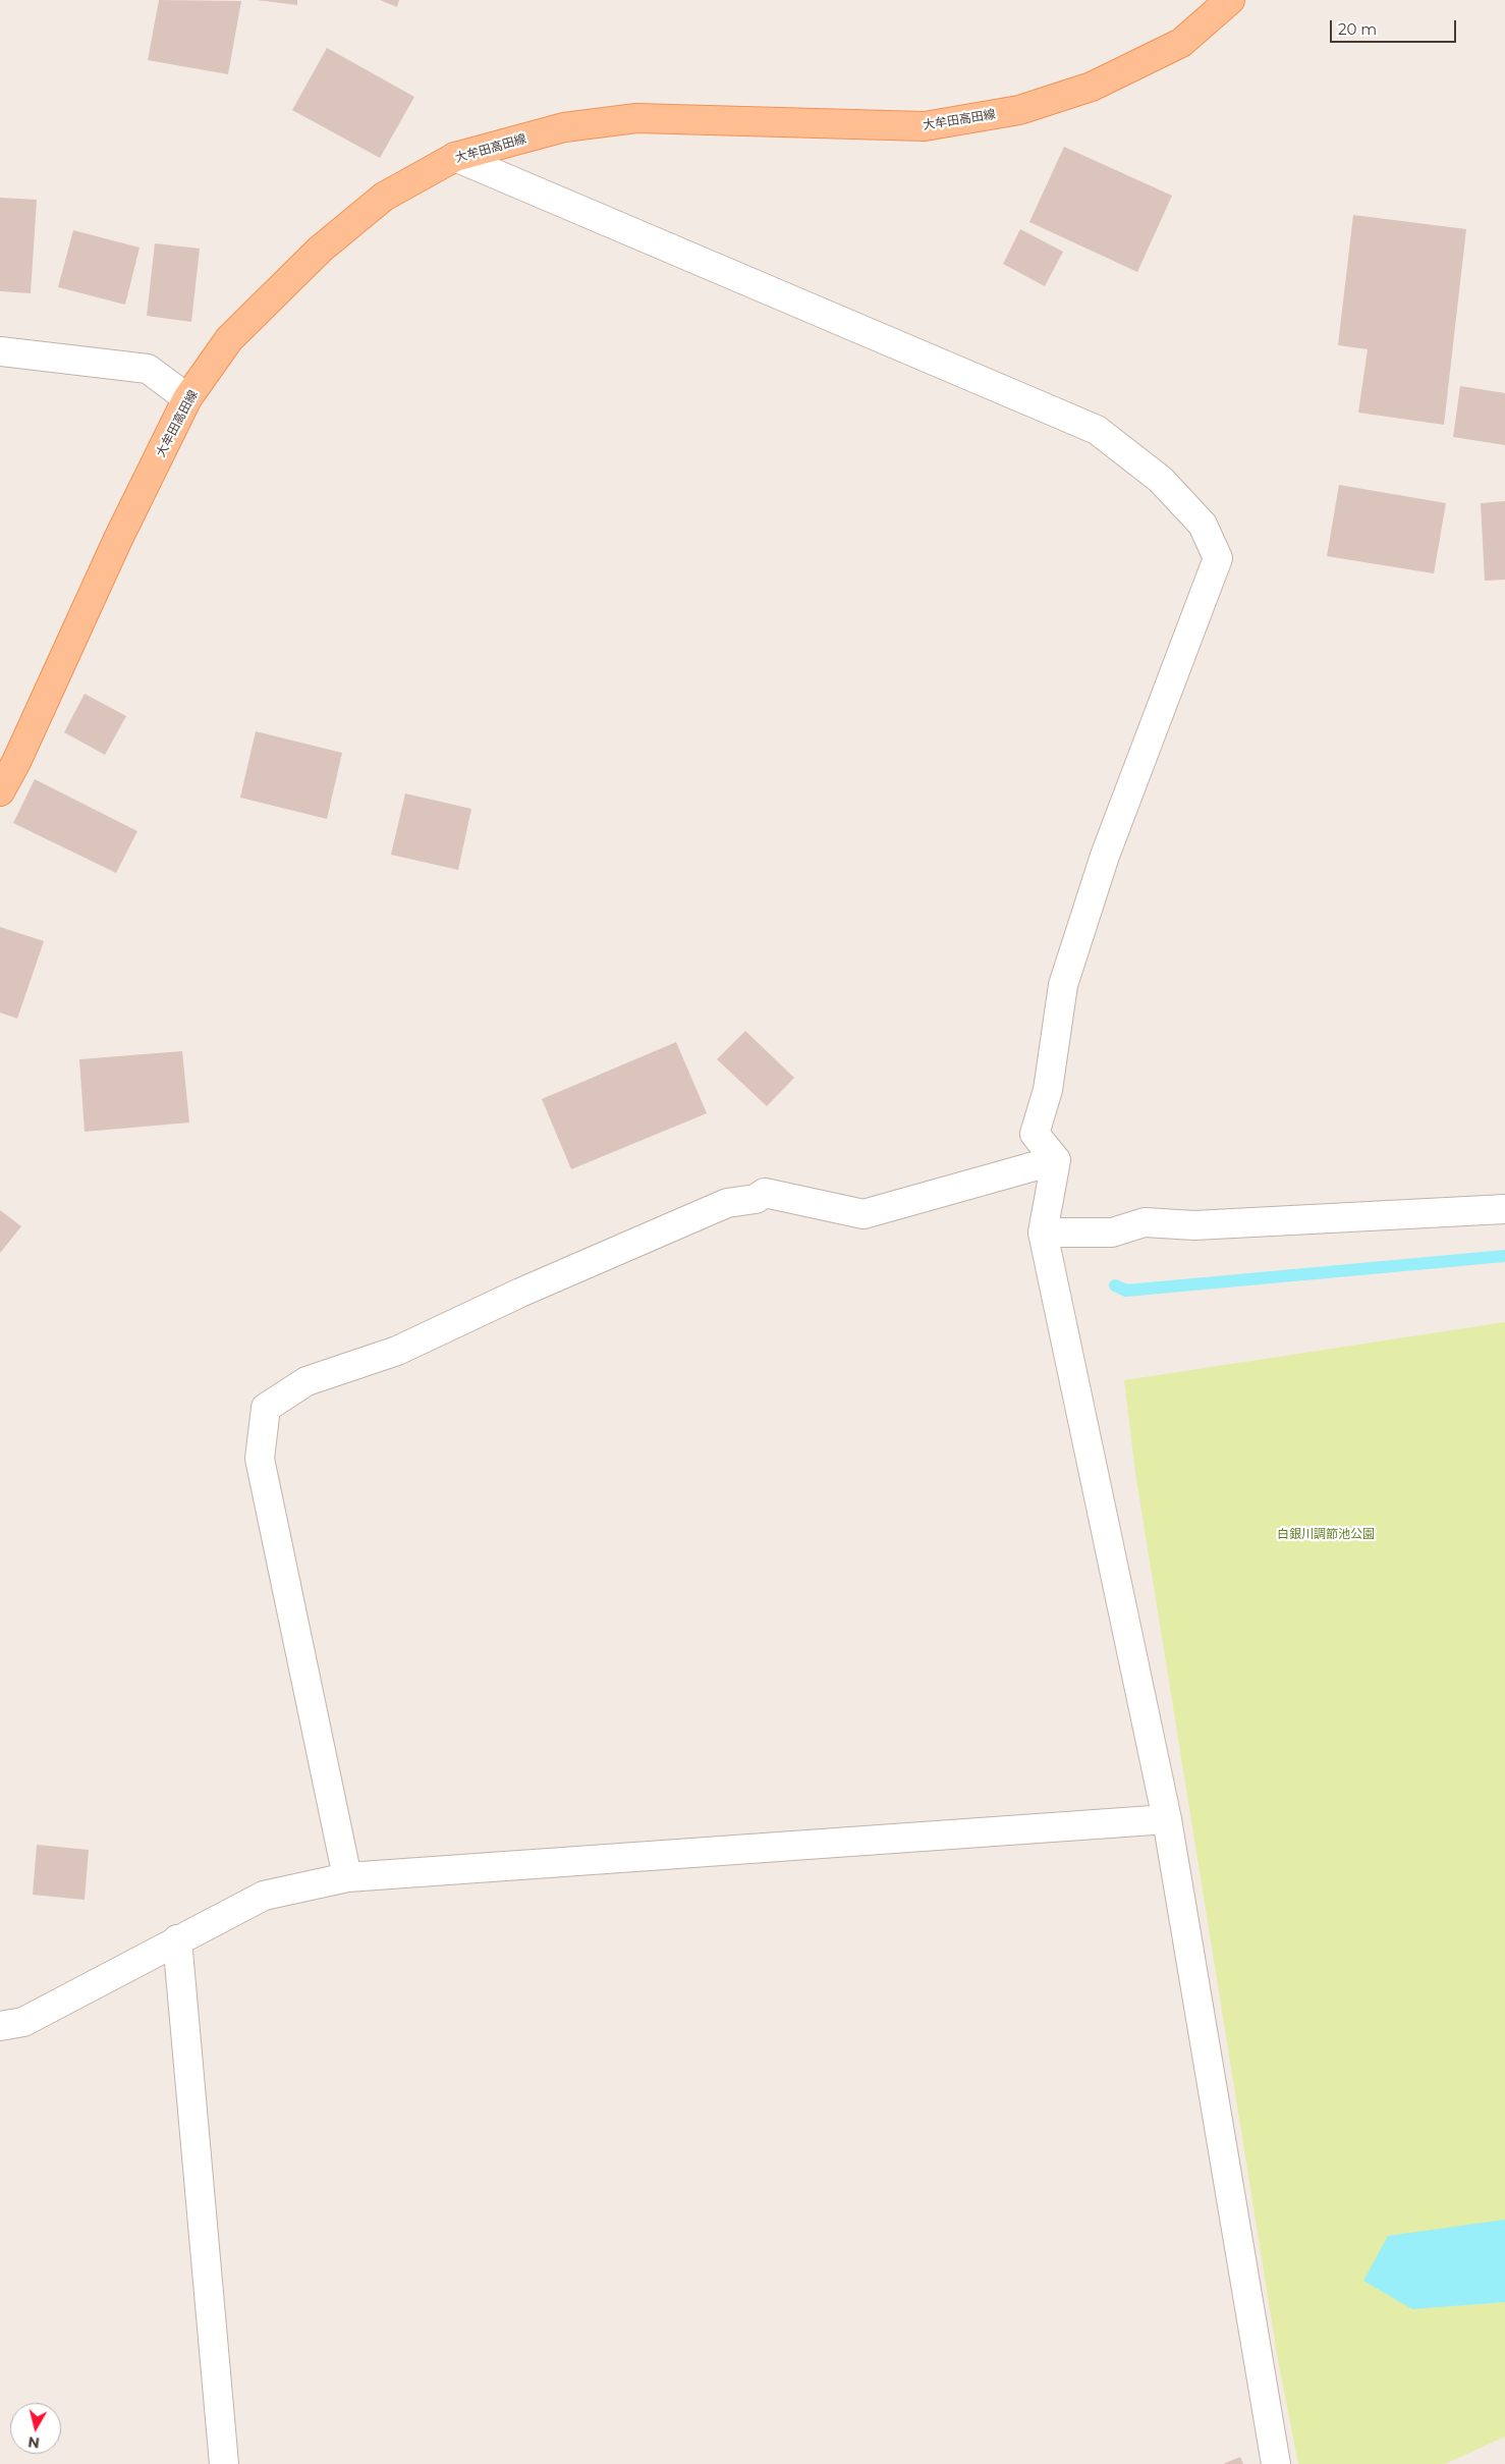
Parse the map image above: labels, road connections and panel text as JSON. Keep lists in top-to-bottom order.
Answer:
{
  "streets": {
    "main road": ["大牟田高田線"]
  },
  "parks": ["白銀川調節池公園"],
  "scale_bar": "20 m",
  "north": "bottom"
}
